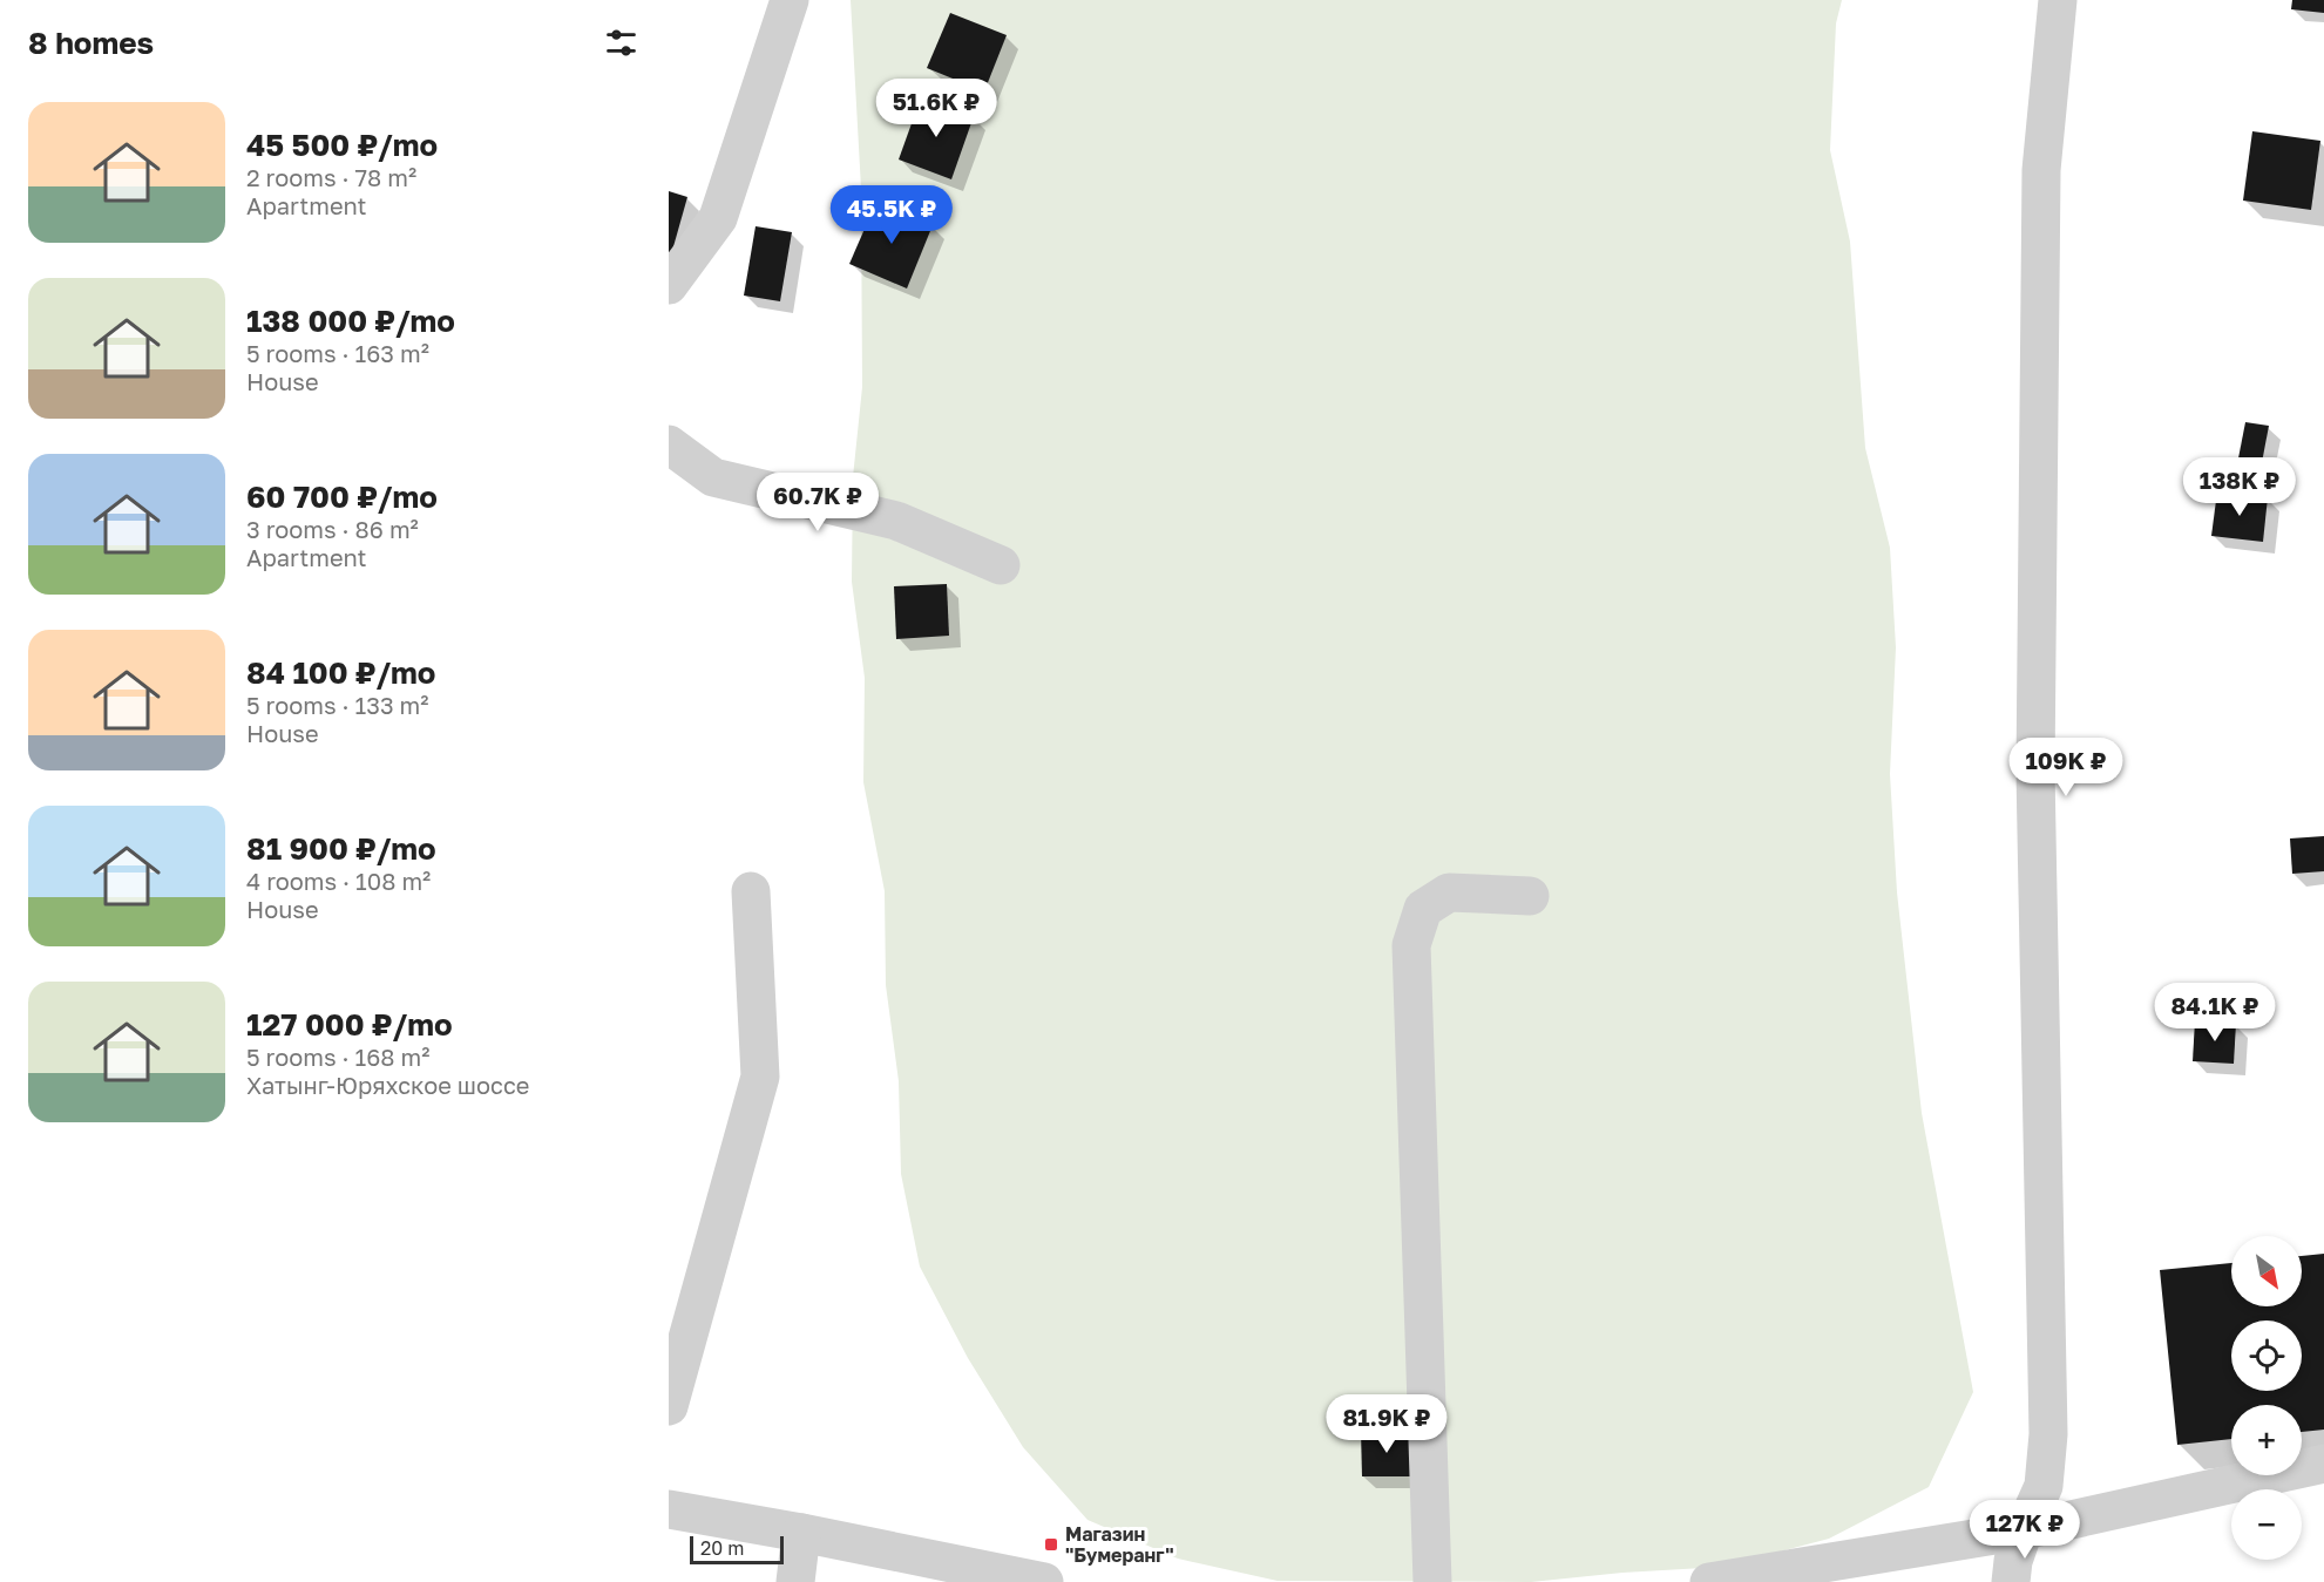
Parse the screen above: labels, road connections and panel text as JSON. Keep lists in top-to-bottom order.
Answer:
{
  "places": {
    "transit": ["Магазин \"Бумеранг\""]
  },
  "scale_bar": "20 m",
  "north": "bottom right",
  "page": {
    "heading": "8 homes",
    "price": [
      "51.6K ₽",
      "45.5K ₽",
      "138K ₽",
      "60.7K ₽",
      "109K ₽",
      "84.1K ₽",
      "81.9K ₽",
      "127K ₽"
    ],
    "list": [
      {
        "name": "45 500 ₽/mo",
        "note": "2 rooms · 78 m² · Apartment"
      },
      {
        "name": "138 000 ₽/mo",
        "note": "5 rooms · 163 m² · House"
      },
      {
        "name": "60 700 ₽/mo",
        "note": "3 rooms · 86 m² · Apartment"
      },
      {
        "name": "84 100 ₽/mo",
        "note": "5 rooms · 133 m² · House"
      },
      {
        "name": "81 900 ₽/mo",
        "note": "4 rooms · 108 m² · House"
      },
      {
        "name": "127 000 ₽/mo",
        "note": "5 rooms · 168 m² · Хатынг-Юряхское шоссе"
      }
    ],
    "map_buttons": ["+", "−"],
    "scale": "20 m"
  }
}
